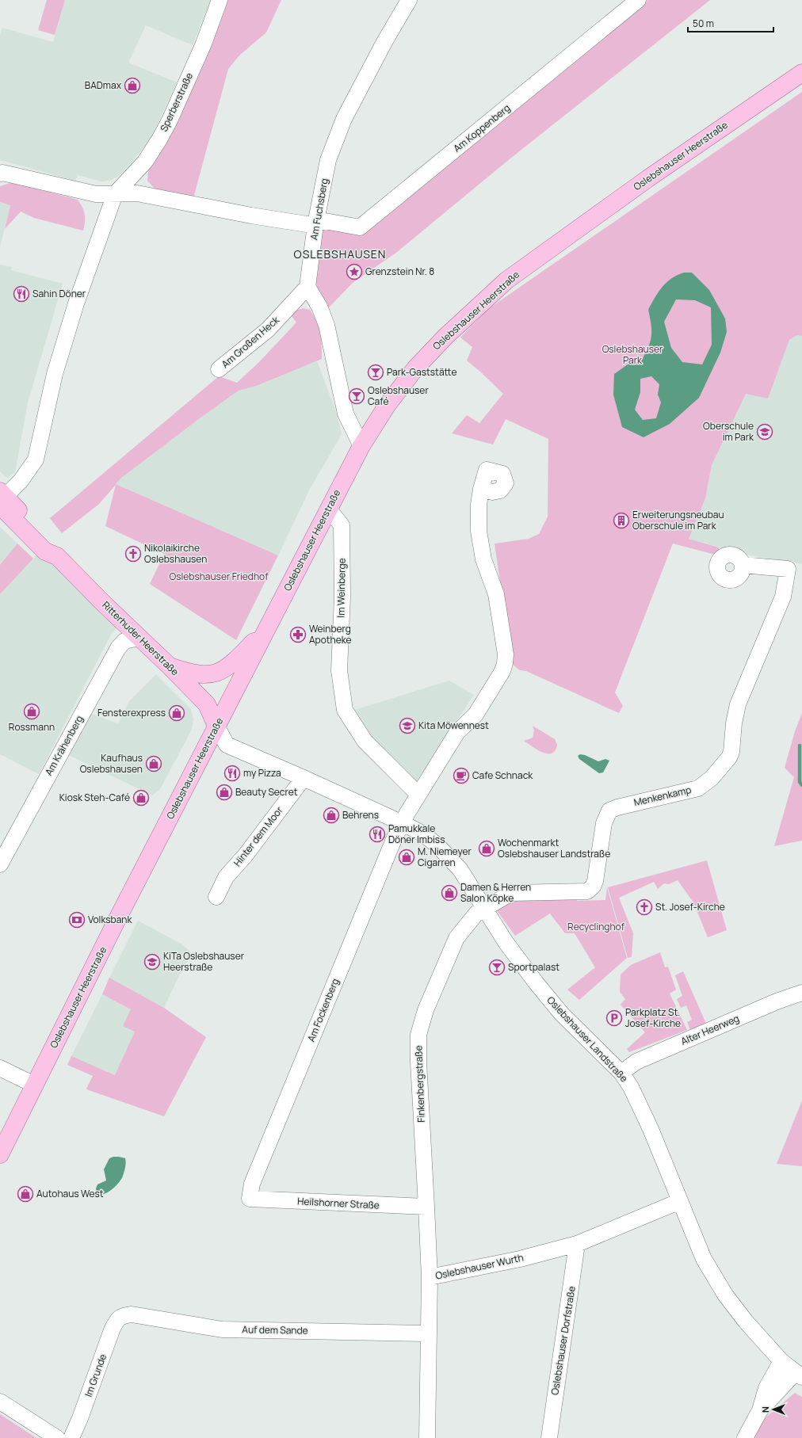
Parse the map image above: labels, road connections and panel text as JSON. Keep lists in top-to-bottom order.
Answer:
{
  "streets": {
    "main road": ["Oslebshauser Heerstraße", "Ritterhuder Heerstraße"],
    "street": [
      "Sperberstraße",
      "Am Koppenberg",
      "Am Fuchsberg",
      "Am Großen Heck",
      "Im Weinberge",
      "Am Krähenberg",
      "Menkenkamp",
      "Hinter dem Moor",
      "Am Fockenberg",
      "Alter Heerweg",
      "Oslebshauser Landstraße",
      "Finkenbergstraße",
      "Heilshorner Straße",
      "Oslebshauser Wurth",
      "Auf dem Sande",
      "Oslebshauser Dorfstraße",
      "Im Grunde"
    ]
  },
  "crossings": [
    ["Am Koppenberg", "Am Fuchsberg"],
    ["Oslebshauser Heerstraße", "Im Weinberge"],
    ["Oslebshauser Heerstraße", "Ritterhuder Heerstraße"],
    ["Oslebshauser Heerstraße", "Oslebshauser Landstraße"],
    ["Am Fuchsberg", "Am Großen Heck"],
    ["Im Weinberge", "Am Fockenberg"],
    ["Ritterhuder Heerstraße", "Am Krähenberg"],
    ["Ritterhuder Heerstraße", "Oslebshauser Landstraße"],
    ["Menkenkamp", "Oslebshauser Landstraße"],
    ["Menkenkamp", "Finkenbergstraße"],
    ["Hinter dem Moor", "Oslebshauser Landstraße"],
    ["Am Fockenberg", "Oslebshauser Landstraße"],
    ["Am Fockenberg", "Heilshorner Straße"],
    ["Alter Heerweg", "Oslebshauser Landstraße"],
    ["Oslebshauser Landstraße", "Finkenbergstraße"],
    ["Oslebshauser Landstraße", "Oslebshauser Wurth"],
    ["Finkenbergstraße", "Heilshorner Straße"],
    ["Finkenbergstraße", "Oslebshauser Wurth"],
    ["Oslebshauser Wurth", "Auf dem Sande"],
    ["Oslebshauser Wurth", "Oslebshauser Dorfstraße"],
    ["Auf dem Sande", "Im Grunde"]
  ],
  "districts": ["OSLEBSHAUSEN"],
  "parks": ["Oslebshauser Park", "Oslebshauser Friedhof", "Recyclinghof"],
  "places": {
    "shop": [
      "BADmax",
      "Rossmann",
      "Fensterexpress",
      "Kaufhaus Oslebshausen",
      "Beauty Secret",
      "Kiosk Steh-Café",
      "Behrens",
      "Wochenmarkt Oslebshauser Landstraße",
      "M. Niemeyer Cigarren",
      "Damen & Herren Salon Köpke",
      "Autohaus West"
    ],
    "place": ["Grenzstein Nr. 8"],
    "restaurant": ["Sahin Döner", "my Pizza", "Pamukkale Döner Imbiss"],
    "bar": ["Park-Gaststätte", "Oslebshauser Café", "Sportpalast"],
    "school or university": ["Oberschule im Park", "Kita Möwennest", "KiTa Oslebshauser Heerstraße"],
    "building": ["Erweiterungsneubau Oberschule im Park"],
    "church": ["Nikolaikirche Oslebshausen", "St. Josef-Kirche"],
    "pharmacy": ["Weinberg Apotheke"],
    "cafe": ["Cafe Schnack"],
    "bank": ["Volksbank"],
    "parking": ["Parkplatz St. Josef-Kirche"]
  },
  "scale_bar": "50 m",
  "north": "left"
}
